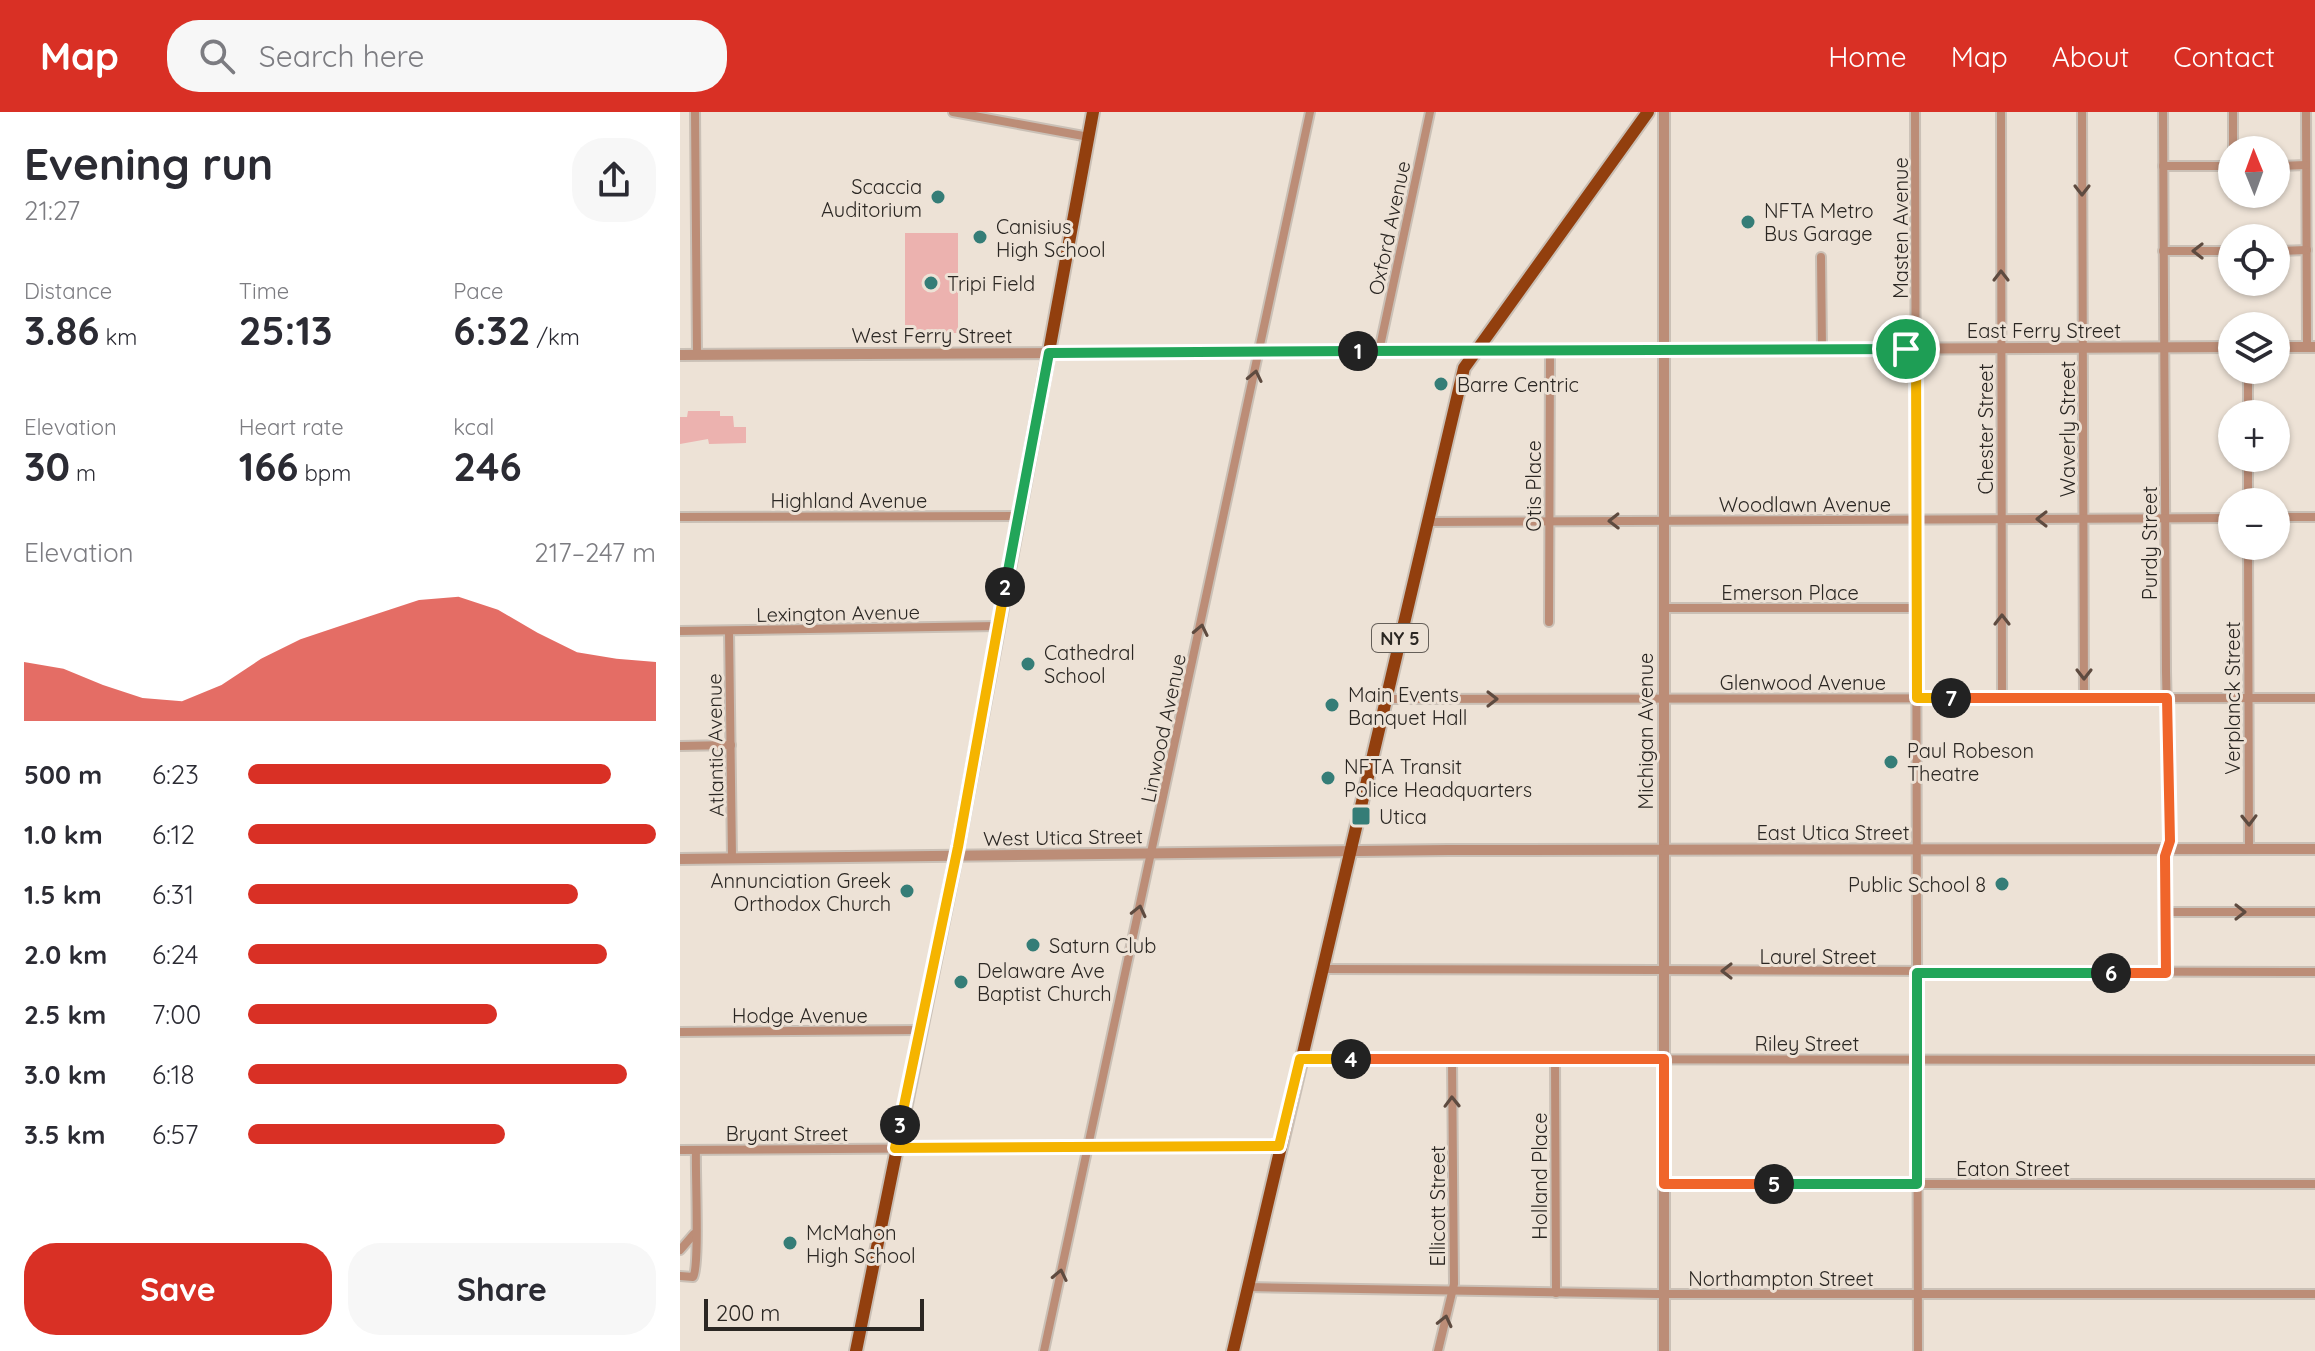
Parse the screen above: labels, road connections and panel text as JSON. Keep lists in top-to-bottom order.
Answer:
{
  "streets": {
    "main road": ["NY 5"],
    "street": [
      "Oxford Avenue",
      "Masten Avenue",
      "East Ferry Street",
      "West Ferry Street",
      "Chester Street",
      "Waverly Street",
      "Otis Place",
      "Highland Avenue",
      "Woodlawn Avenue",
      "Purdy Street",
      "Emerson Place",
      "Lexington Avenue",
      "Glenwood Avenue",
      "Verplanck Street",
      "Linwood Avenue",
      "Michigan Avenue",
      "Atlantic Avenue",
      "East Utica Street",
      "West Utica Street",
      "Laurel Street",
      "Hodge Avenue",
      "Riley Street",
      "Bryant Street",
      "Eaton Street",
      "Holland Place",
      "Ellicott Street",
      "Northampton Street"
    ]
  },
  "crossings": [
    ["Oxford Avenue", "West Ferry Street"],
    ["Masten Avenue", "East Ferry Street"],
    ["Masten Avenue", "Woodlawn Avenue"],
    ["Masten Avenue", "Emerson Place"],
    ["Masten Avenue", "Glenwood Avenue"],
    ["Masten Avenue", "East Utica Street"],
    ["Masten Avenue", "Laurel Street"],
    ["Masten Avenue", "Riley Street"],
    ["Masten Avenue", "Eaton Street"],
    ["Masten Avenue", "Northampton Street"],
    ["East Ferry Street", "West Ferry Street"],
    ["East Ferry Street", "Chester Street"],
    ["East Ferry Street", "Waverly Street"],
    ["East Ferry Street", "Otis Place"],
    ["East Ferry Street", "Purdy Street"],
    ["East Ferry Street", "NY 5"],
    ["East Ferry Street", "Michigan Avenue"],
    ["West Ferry Street", "NY 5"],
    ["West Ferry Street", "Linwood Avenue"],
    ["Chester Street", "Woodlawn Avenue"],
    ["Chester Street", "Glenwood Avenue"],
    ["Waverly Street", "Woodlawn Avenue"],
    ["Waverly Street", "Glenwood Avenue"],
    ["Otis Place", "Woodlawn Avenue"],
    ["Woodlawn Avenue", "Purdy Street"],
    ["Woodlawn Avenue", "NY 5"],
    ["Woodlawn Avenue", "Michigan Avenue"],
    ["Purdy Street", "Glenwood Avenue"],
    ["Purdy Street", "East Utica Street"],
    ["Purdy Street", "Laurel Street"],
    ["Emerson Place", "Michigan Avenue"],
    ["Lexington Avenue", "Atlantic Avenue"],
    ["NY 5", "Glenwood Avenue"],
    ["NY 5", "East Utica Street"],
    ["NY 5", "West Utica Street"],
    ["NY 5", "Laurel Street"],
    ["NY 5", "Riley Street"],
    ["NY 5", "Bryant Street"],
    ["NY 5", "Northampton Street"],
    ["Glenwood Avenue", "Verplanck Street"],
    ["Glenwood Avenue", "Michigan Avenue"],
    ["Verplanck Street", "East Utica Street"],
    ["Linwood Avenue", "West Utica Street"],
    ["Linwood Avenue", "Bryant Street"],
    ["Michigan Avenue", "East Utica Street"],
    ["Michigan Avenue", "Laurel Street"],
    ["Michigan Avenue", "Riley Street"],
    ["Michigan Avenue", "Eaton Street"],
    ["Michigan Avenue", "Northampton Street"],
    ["Atlantic Avenue", "West Utica Street"],
    ["East Utica Street", "West Utica Street"],
    ["Riley Street", "Holland Place"],
    ["Riley Street", "Ellicott Street"],
    ["Holland Place", "Northampton Street"],
    ["Ellicott Street", "Northampton Street"]
  ],
  "one_way": [
    "Chester Street",
    "Waverly Street",
    "Verplanck Street",
    "Linwood Avenue",
    "Ellicott Street"
  ],
  "places": {
    "other": [
      "Scaccia Auditorium",
      "NFTA Metro Bus Garage",
      "Canisius High School",
      "Tripi Field",
      "Barre Centric",
      "Cathedral School",
      "Main Events Banquet Hall",
      "Paul Robeson Theatre",
      "NFTA Transit Police Headquarters",
      "Public School 8",
      "Annunciation Greek Orthodox Church",
      "Saturn Club",
      "Delaware Ave Baptist Church",
      "McMahon High School"
    ],
    "transit": ["Utica"]
  },
  "scale_bar": "200 m",
  "north": "top",
  "page": {
    "header": "Map",
    "search": "Search here",
    "nav": [
      "Home",
      "Map",
      "About",
      "Contact"
    ],
    "heading": ["Evening run", "21:27"],
    "map_buttons": ["+", "−"],
    "stats": [
      ["Distance", "3.86 km"],
      ["Time", "25:13"],
      ["Pace", "6:32 /km"],
      ["Elevation", "30 m"],
      ["Heart rate", "166 bpm"],
      ["kcal", "246"]
    ],
    "pins": [
      "1",
      "2",
      "7",
      "6",
      "4",
      "3",
      "5"
    ],
    "chart": ["Elevation", "217–247 m"],
    "list": [
      {
        "name": "500 m",
        "note": "6:23"
      },
      {
        "name": "1.0 km",
        "note": "6:12"
      },
      {
        "name": "1.5 km",
        "note": "6:31"
      },
      {
        "name": "2.0 km",
        "note": "6:24"
      },
      {
        "name": "2.5 km",
        "note": "7:00"
      },
      {
        "name": "3.0 km",
        "note": "6:18"
      },
      {
        "name": "3.5 km",
        "note": "6:57"
      }
    ],
    "buttons": ["Save", "Share"],
    "scale": "200 m"
  }
}
